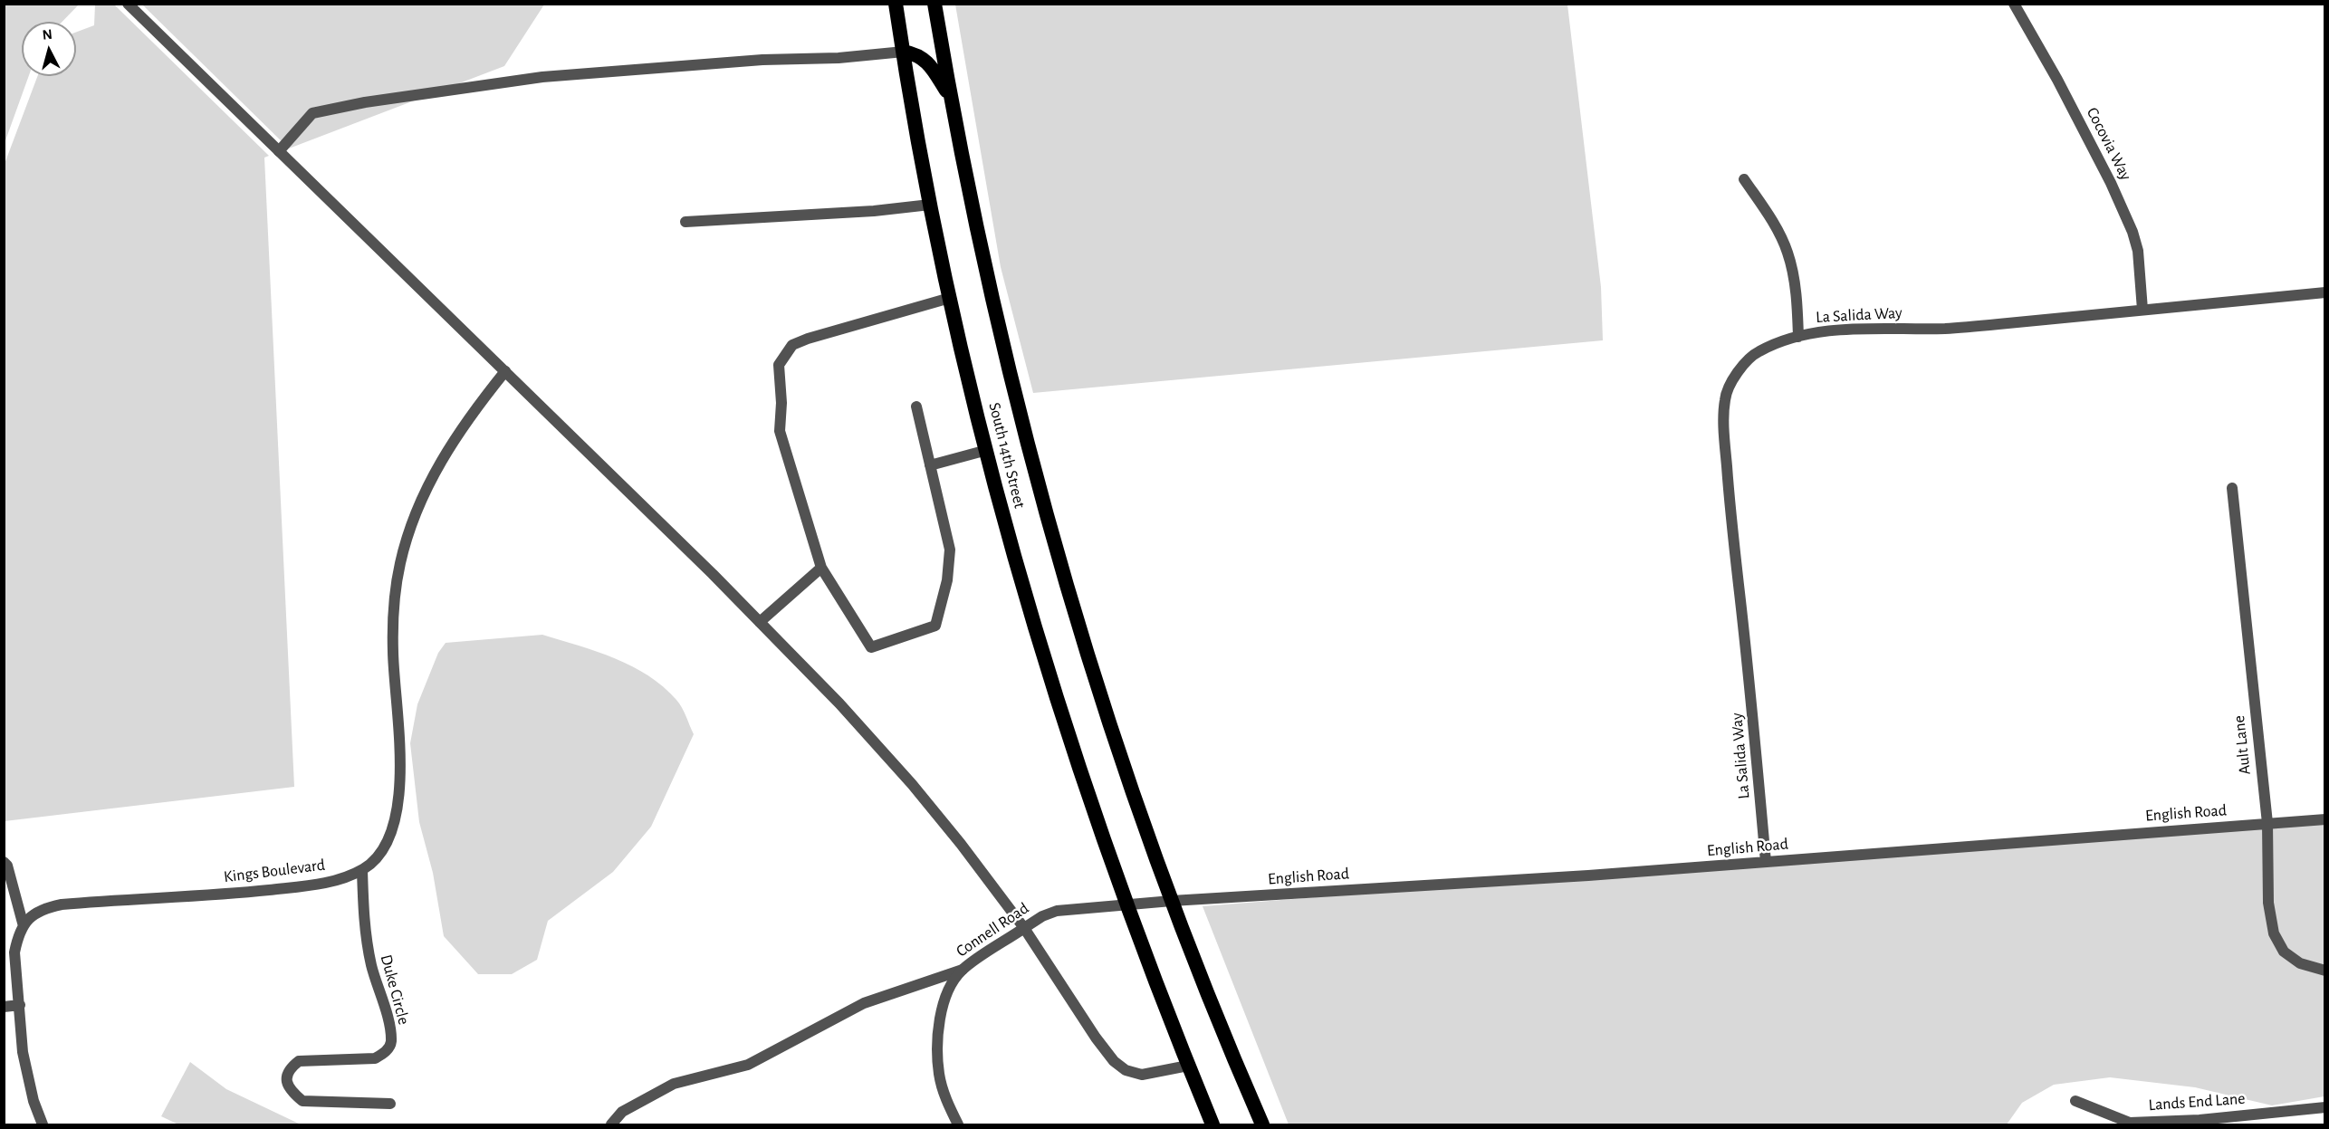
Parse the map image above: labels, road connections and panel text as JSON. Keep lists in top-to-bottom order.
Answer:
{
  "streets": {
    "highway": ["South 14th Street"],
    "street": [
      "Cocovia Way",
      "La Salida Way",
      "Ault Lane",
      "English Road",
      "Kings Boulevard",
      "Connell Road",
      "Duke Circle",
      "Lands End Lane"
    ]
  },
  "crossings": [
    ["Cocovia Way", "La Salida Way"],
    ["La Salida Way", "English Road"],
    ["South 14th Street", "English Road"],
    ["South 14th Street", "Connell Road"],
    ["Ault Lane", "English Road"],
    ["English Road", "Connell Road"],
    ["Kings Boulevard", "Duke Circle"]
  ],
  "north": "top"
}
